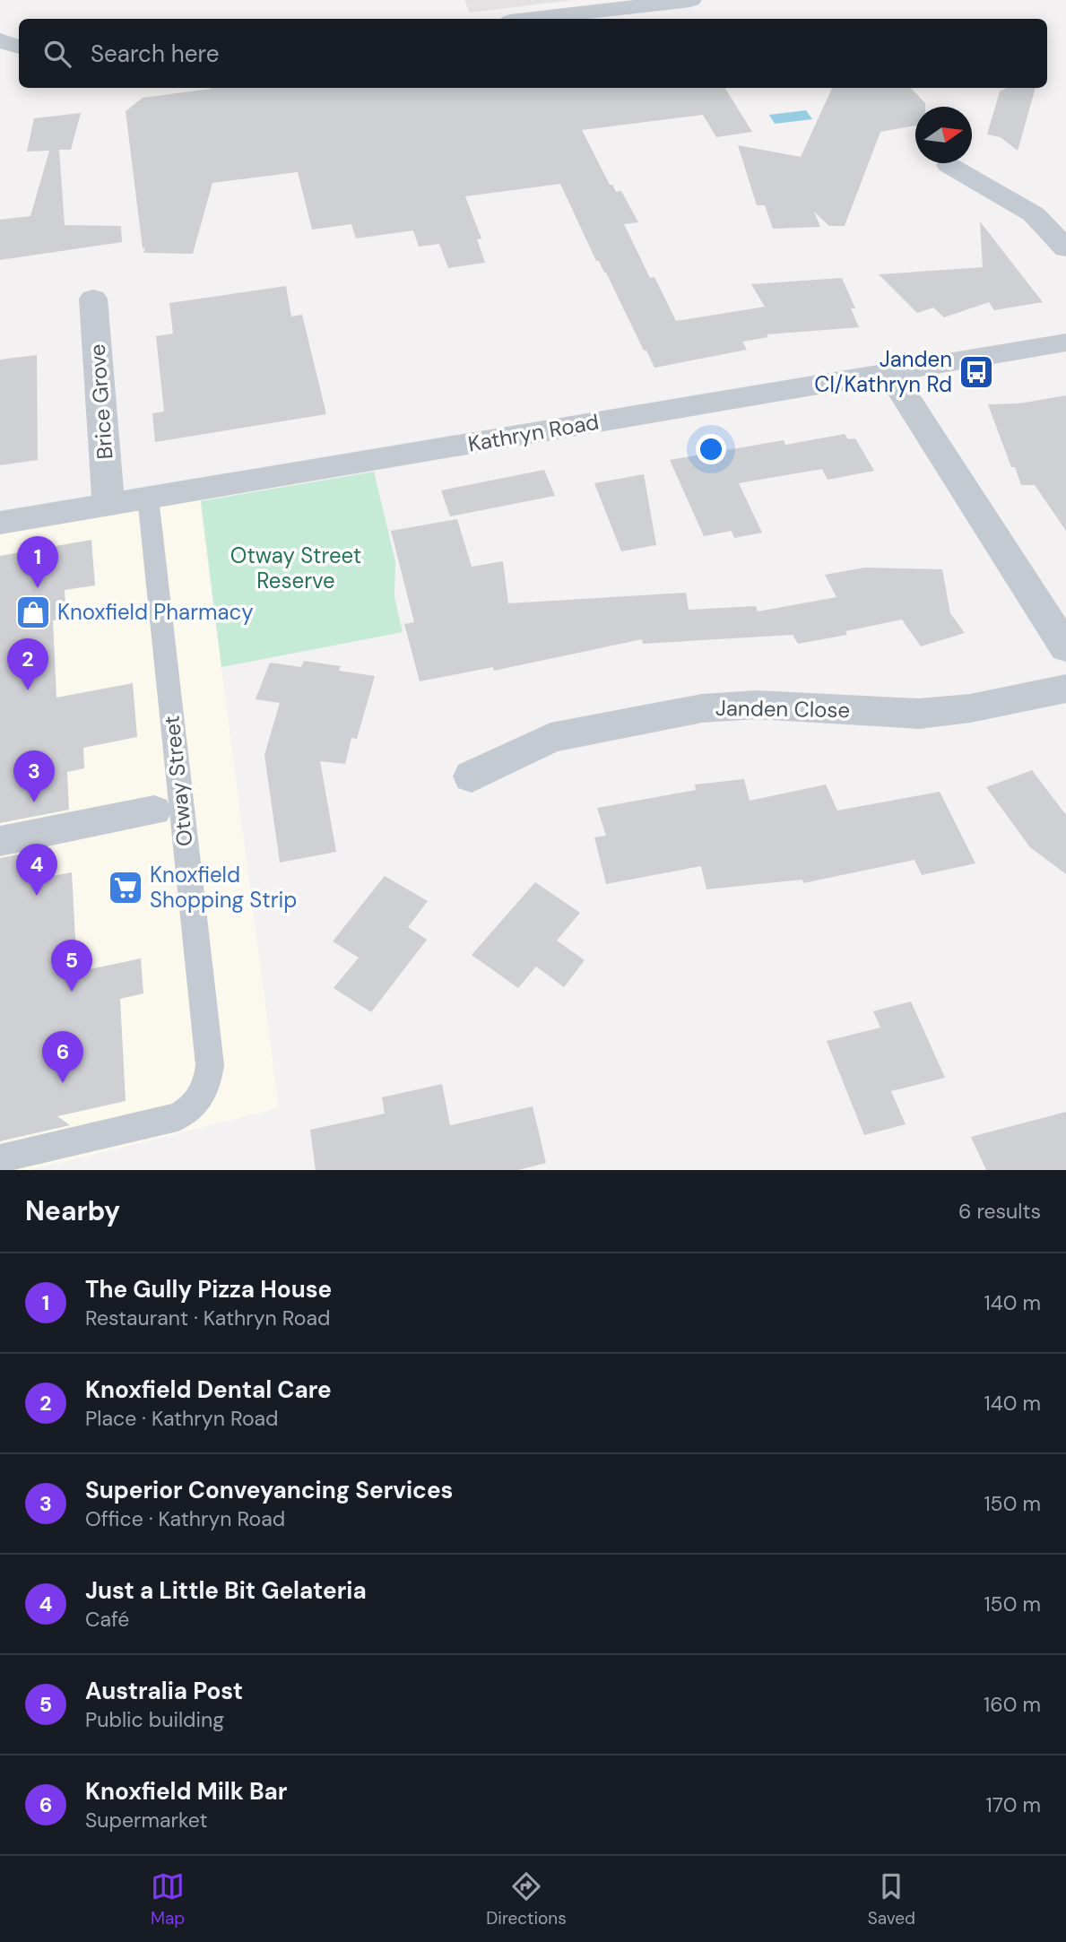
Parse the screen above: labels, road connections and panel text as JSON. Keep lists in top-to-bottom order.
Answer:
{
  "streets": {
    "street": ["Brice Grove", "Kathryn Road", "Janden Close"],
    "lane": ["Otway Street"]
  },
  "crossings": [
    ["Brice Grove", "Kathryn Road"],
    ["Kathryn Road", "Otway Street"]
  ],
  "parks": ["Otway Street Reserve"],
  "places": {
    "bus stop": ["Janden Cl/Kathryn Rd"],
    "shop": ["Knoxfield Pharmacy"],
    "supermarket": ["Knoxfield Shopping Strip"]
  },
  "north": "right",
  "page": {
    "search": "Search here",
    "pins": [
      "1",
      "2",
      "3",
      "4",
      "5",
      "6"
    ],
    "heading": ["Nearby", "6 results"],
    "list": [
      {
        "mark": "1",
        "name": "The Gully Pizza House",
        "note": "Restaurant · Kathryn Road",
        "value": "140 m"
      },
      {
        "mark": "2",
        "name": "Knoxfield Dental Care",
        "note": "Place · Kathryn Road",
        "value": "140 m"
      },
      {
        "mark": "3",
        "name": "Superior Conveyancing Services",
        "note": "Office · Kathryn Road",
        "value": "150 m"
      },
      {
        "mark": "4",
        "name": "Just a Little Bit Gelateria",
        "note": "Café",
        "value": "150 m"
      },
      {
        "mark": "5",
        "name": "Australia Post",
        "note": "Public building",
        "value": "160 m"
      },
      {
        "mark": "6",
        "name": "Knoxfield Milk Bar",
        "note": "Supermarket",
        "value": "170 m"
      }
    ],
    "nav": ["Map", "Directions", "Saved"]
  }
}
